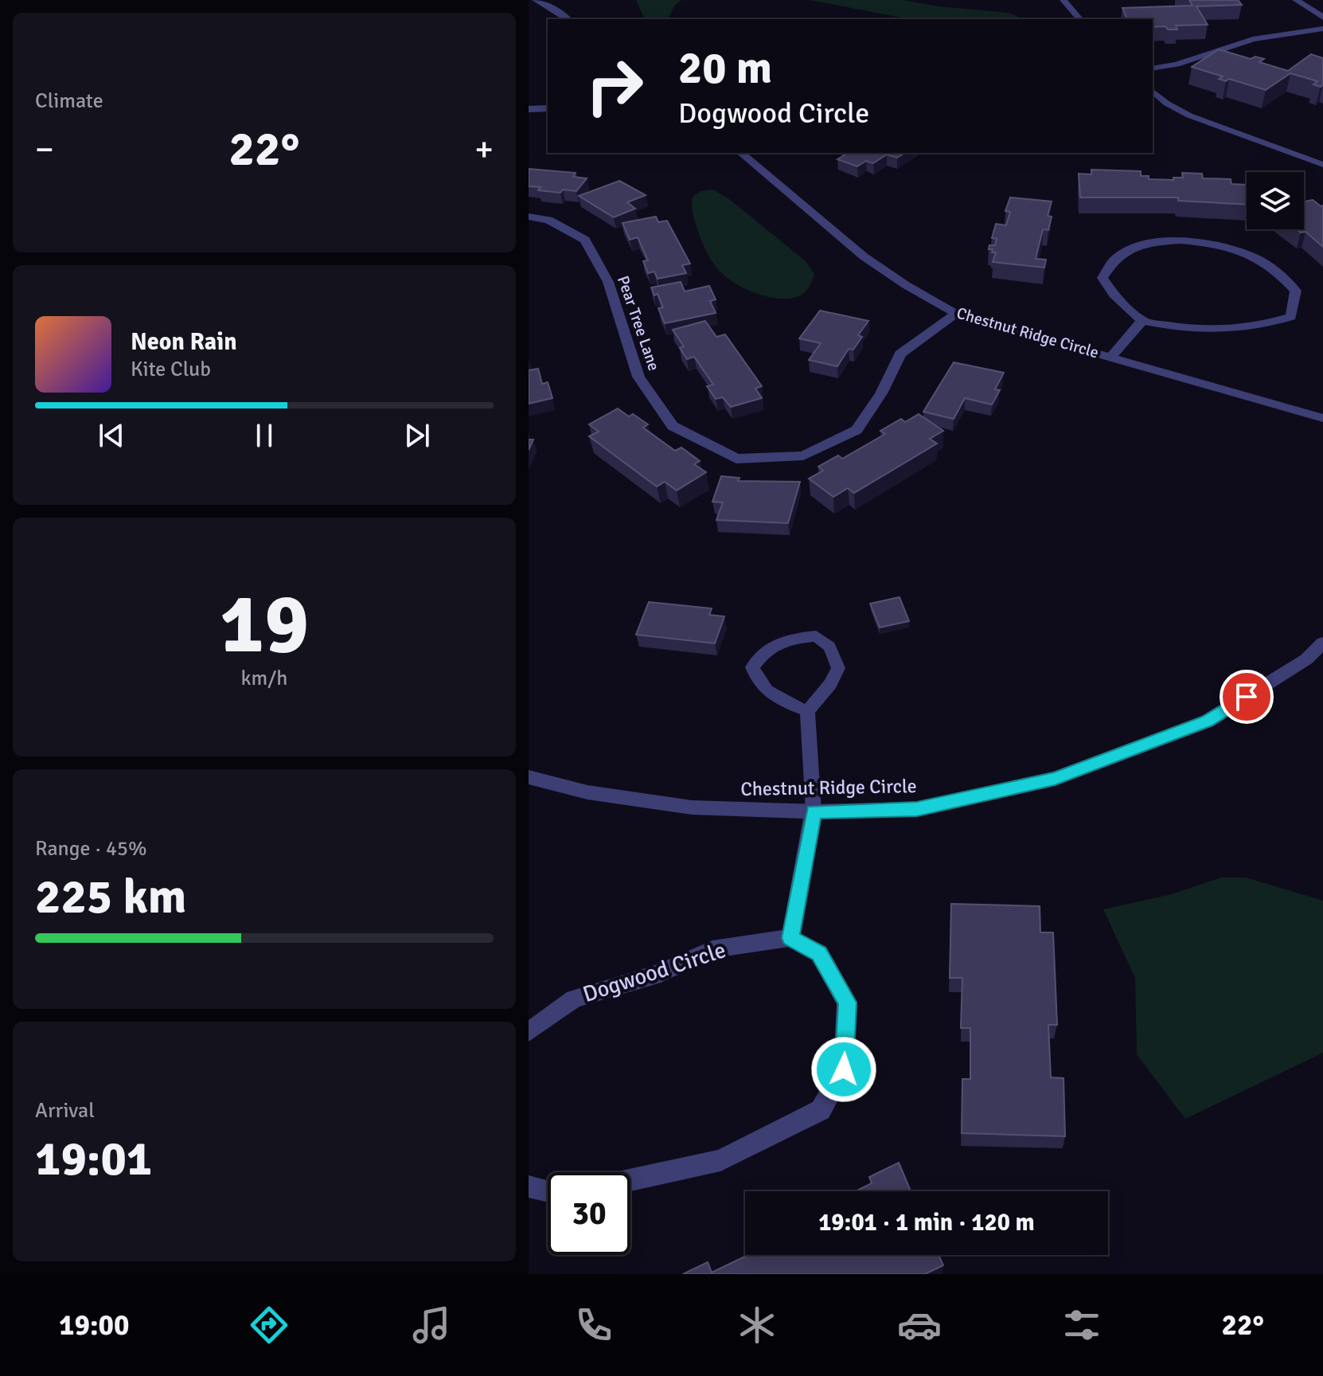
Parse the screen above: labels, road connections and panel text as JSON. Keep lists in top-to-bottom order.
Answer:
{
  "streets": {
    "street": ["Pear Tree Lane", "Chestnut Ridge Circle", "Dogwood Circle"]
  },
  "crossings": [
    ["Pear Tree Lane", "Chestnut Ridge Circle"]
  ],
  "page": {
    "tile": [
      "Climate",
      ["19", "km/h"],
      ["Range · 45%", "225 km"],
      ["Arrival", "19:01"]
    ],
    "turn": ["20 m", "Dogwood Circle"],
    "heat": ["−", "22°", "+"],
    "song": ["Neon Rain", "Kite Club"],
    "limit": "30",
    "trip": "19:01 · 1 min · 120 m",
    "tabs": ["19:00", "22°"]
  }
}
